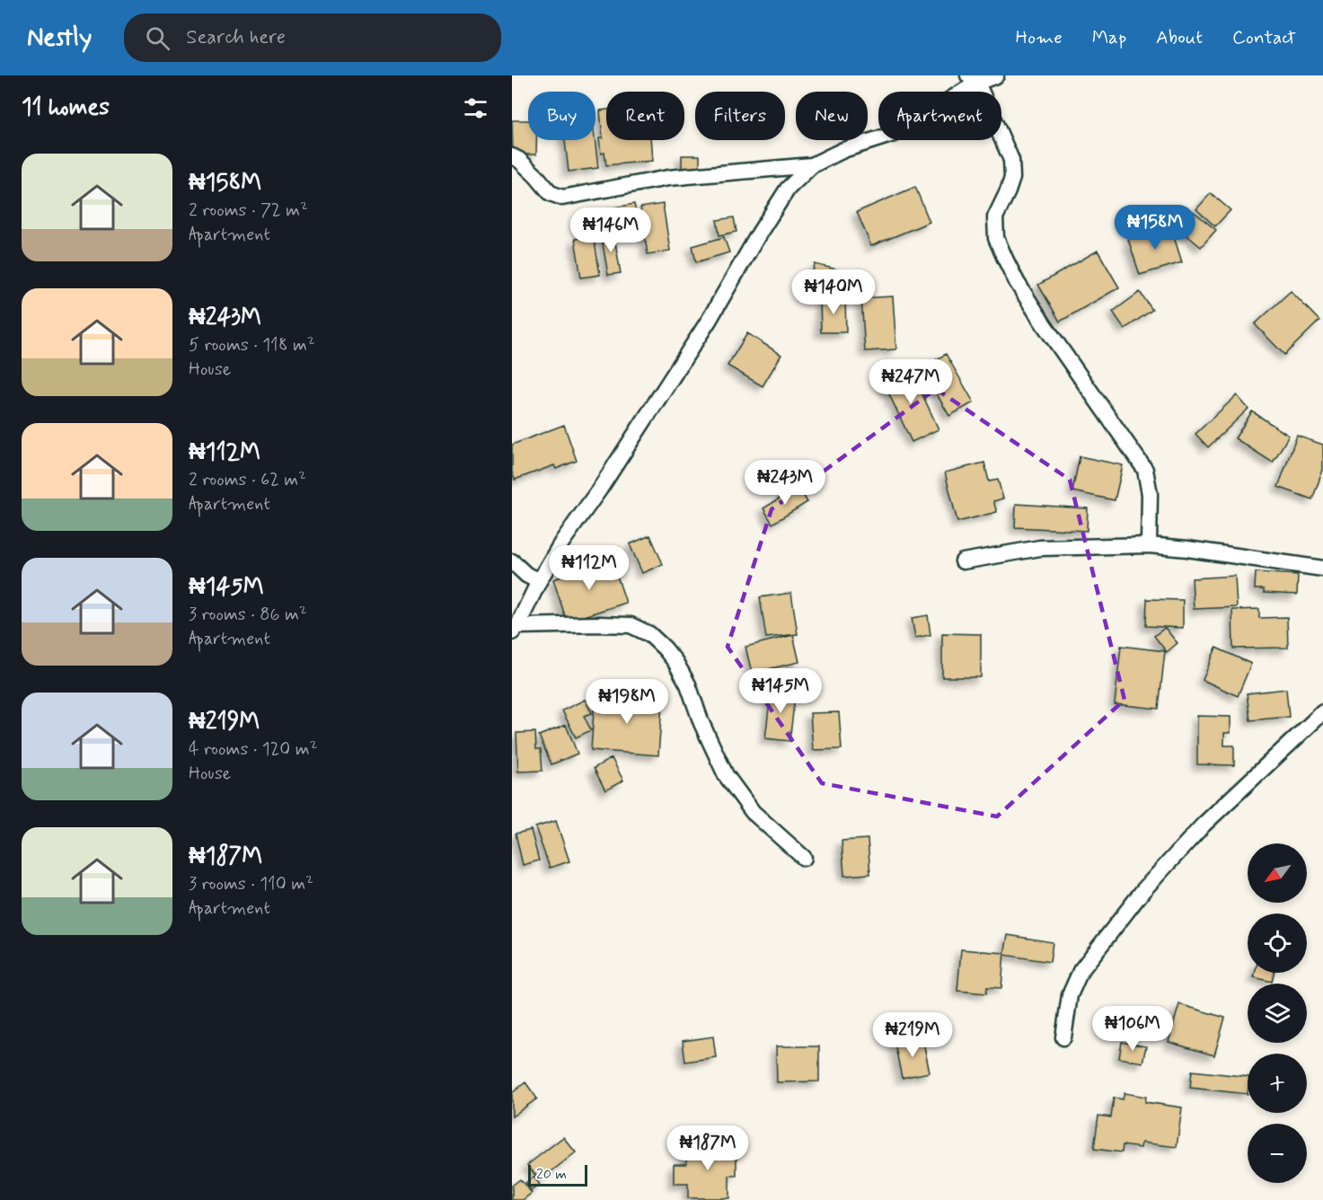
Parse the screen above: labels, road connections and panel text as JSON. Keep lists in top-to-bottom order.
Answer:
{
  "scale_bar": "20 m",
  "north": "bottom left",
  "page": {
    "header": "Nestly",
    "search": "Search here",
    "nav": [
      "Home",
      "Map",
      "About",
      "Contact"
    ],
    "heading": "11 homes",
    "chip": [
      "Buy",
      "Rent",
      "Filters",
      "New",
      "Apartment"
    ],
    "list": [
      {
        "name": "₦158M",
        "note": "2 rooms · 72 m² · Apartment"
      },
      {
        "name": "₦243M",
        "note": "5 rooms · 118 m² · House"
      },
      {
        "name": "₦112M",
        "note": "2 rooms · 62 m² · Apartment"
      },
      {
        "name": "₦145M",
        "note": "3 rooms · 86 m² · Apartment"
      },
      {
        "name": "₦219M",
        "note": "4 rooms · 120 m² · House"
      },
      {
        "name": "₦187M",
        "note": "3 rooms · 110 m² · Apartment"
      }
    ],
    "price": [
      "₦158M",
      "₦146M",
      "₦140M",
      "₦247M",
      "₦243M",
      "₦112M",
      "₦145M",
      "₦198M",
      "₦106M",
      "₦219M",
      "₦187M"
    ],
    "map_buttons": ["+", "−"],
    "scale": "20 m"
  }
}
